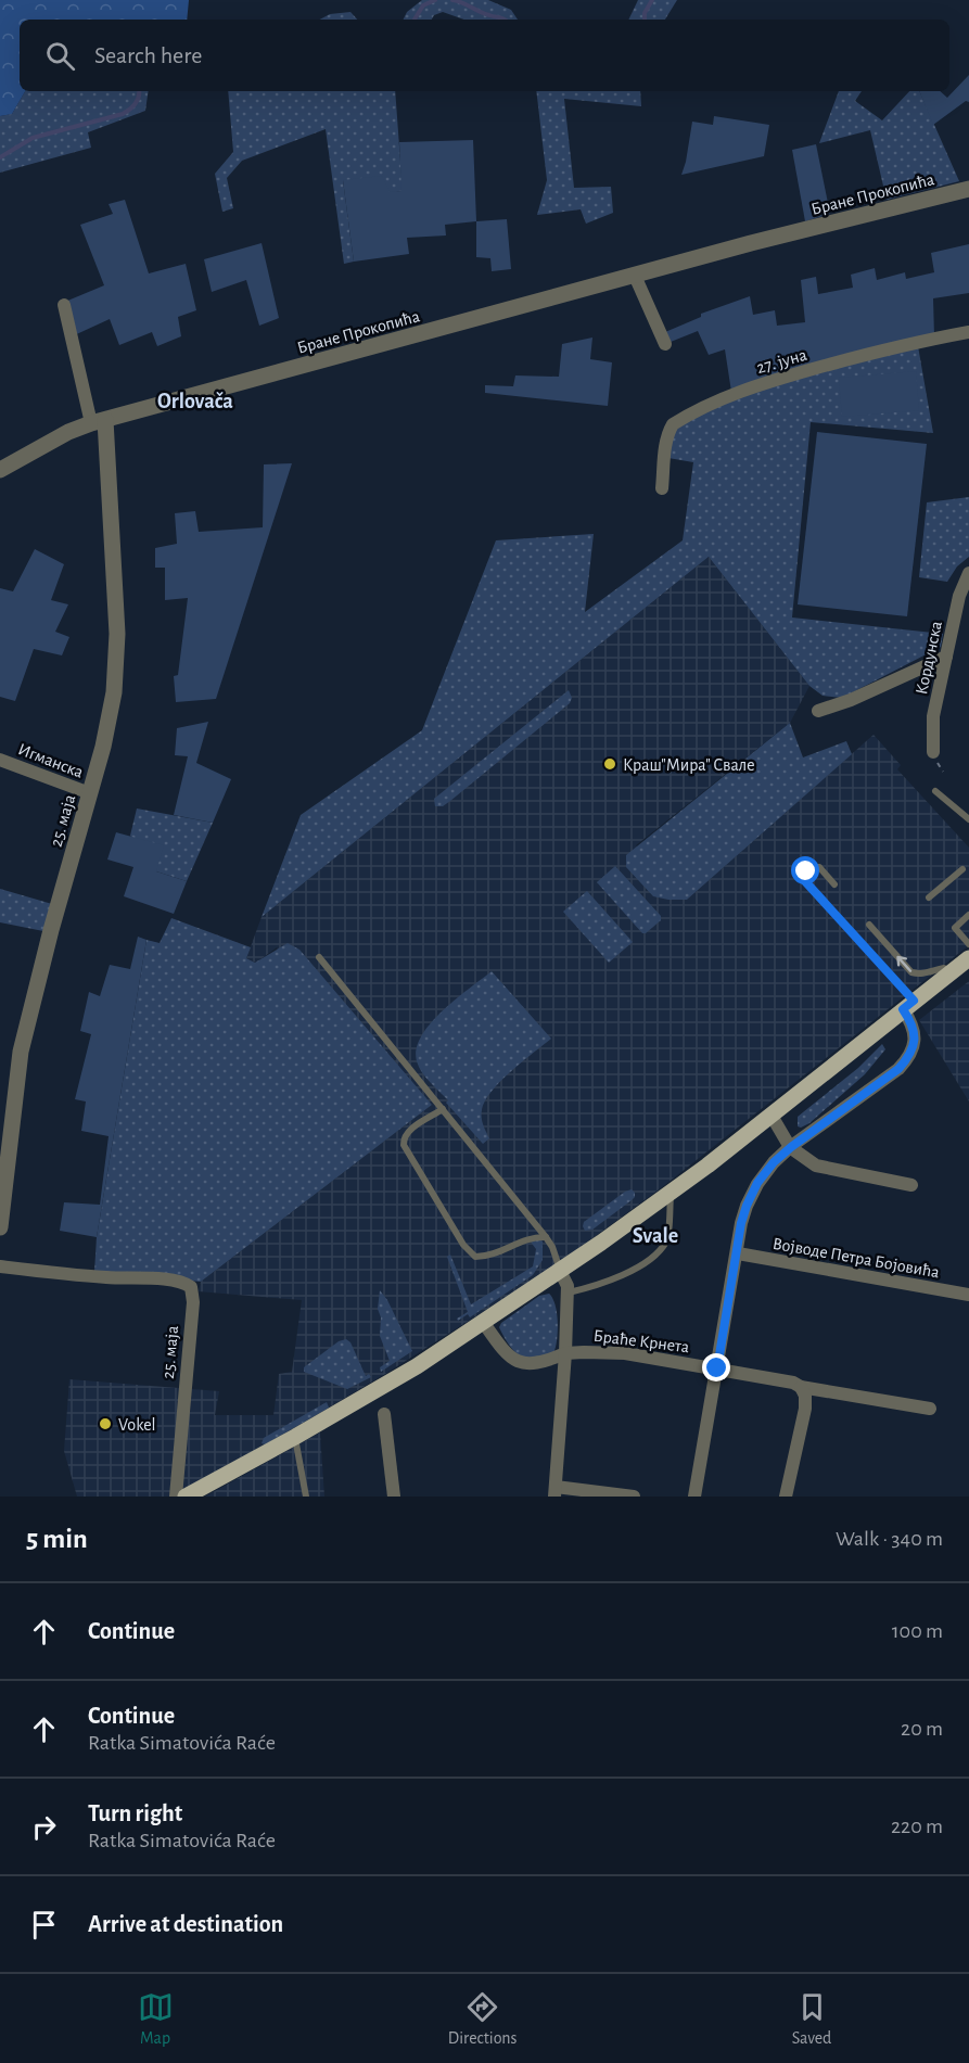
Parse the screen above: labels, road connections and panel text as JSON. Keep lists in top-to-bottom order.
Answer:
{
  "streets": {
    "street": [
      "Бране Прокопића",
      "27. јуна",
      "Кордунска",
      "Игманска",
      "25. маја",
      "Војводе Петра Бојовића",
      "Браће Крнета"
    ]
  },
  "crossings": [
    ["Бране Прокопића", "25. маја"],
    ["Игманска", "25. маја"]
  ],
  "districts": ["Orlovača", "Svale"],
  "places": ["Краш\"Мира\" Свале", "Vokel"],
  "page": {
    "search": "Search here",
    "heading": ["5 min", "Walk · 340 m"],
    "list": [
      ["Continue", "100 m"],
      ["Continue", "Ratka Simatovića Raće", "20 m"],
      ["Turn right", "Ratka Simatovića Raće", "220 m"],
      "Arrive at destination"
    ],
    "nav": ["Map", "Directions", "Saved"]
  }
}
